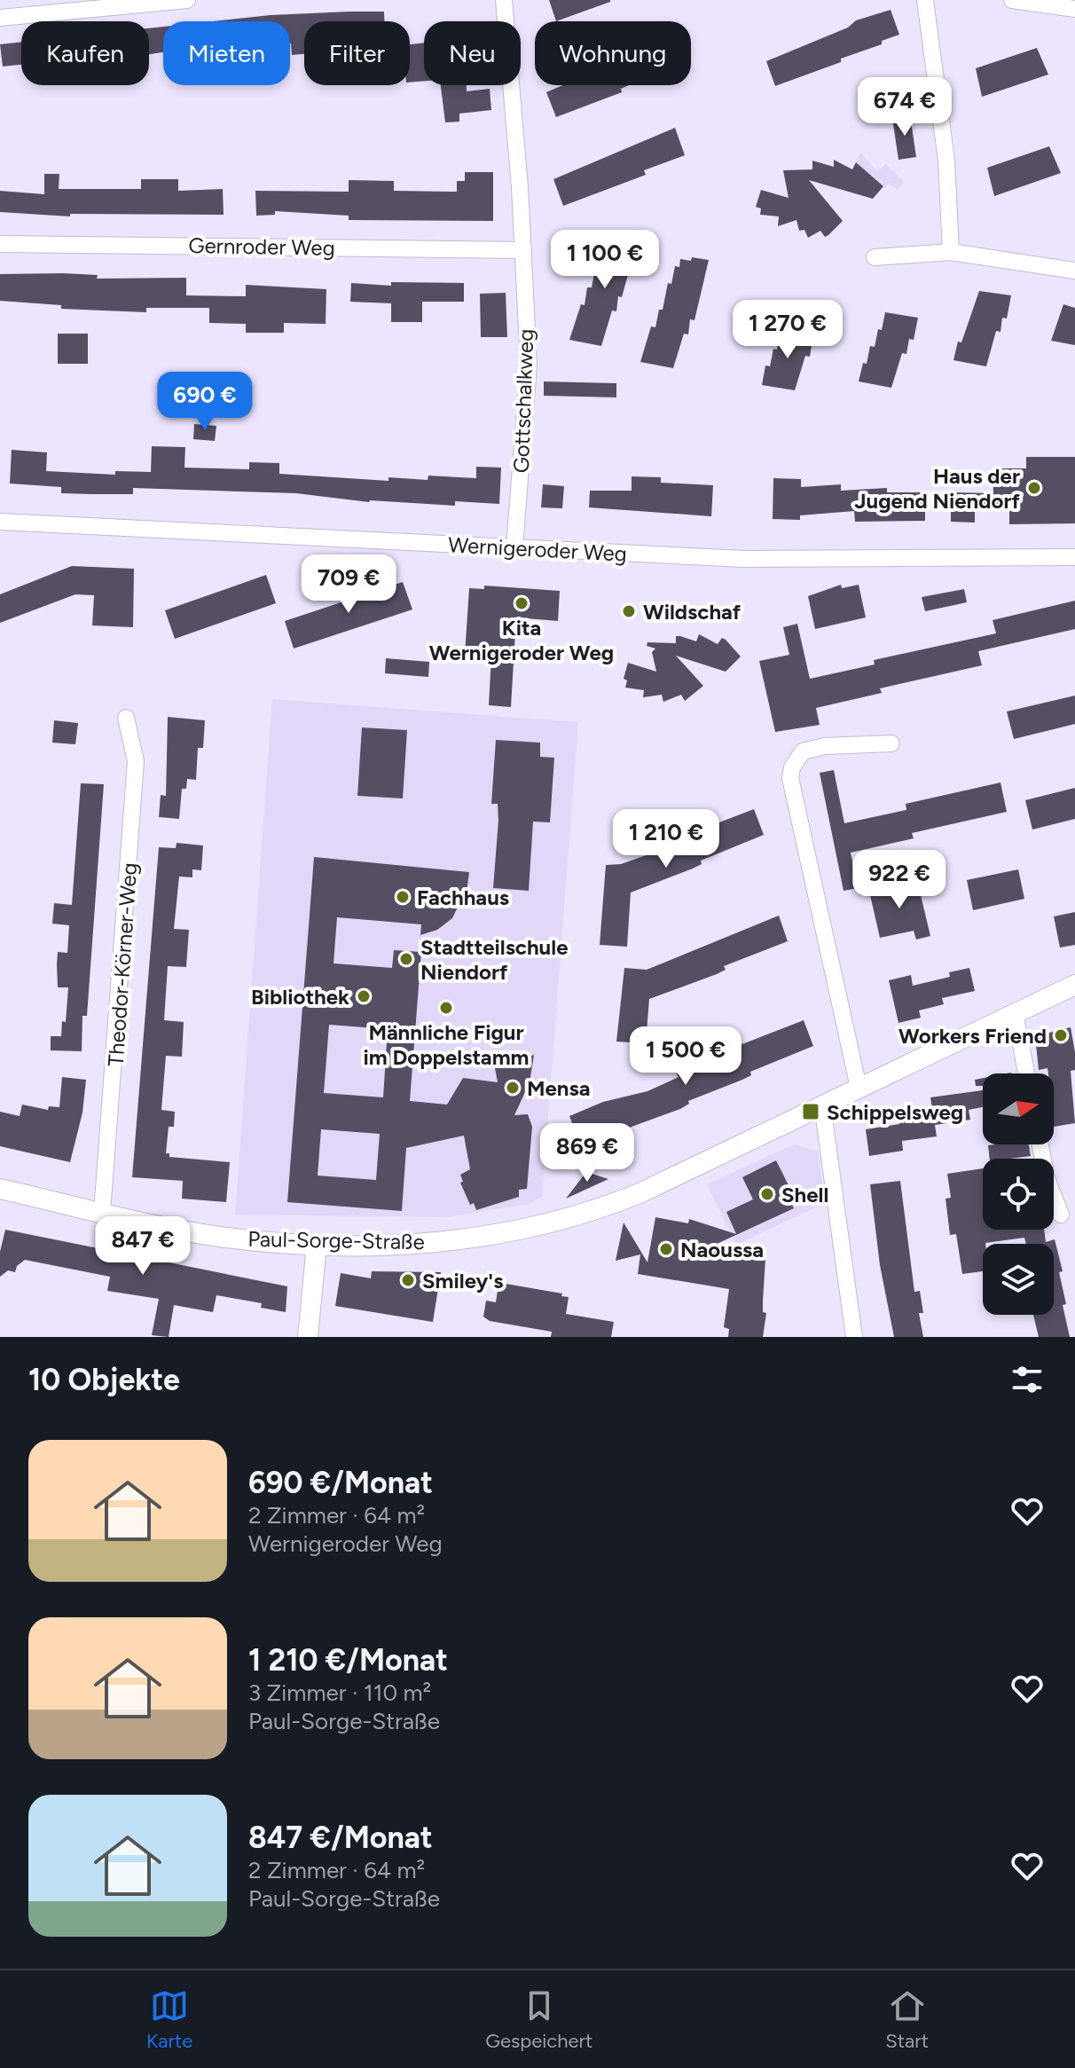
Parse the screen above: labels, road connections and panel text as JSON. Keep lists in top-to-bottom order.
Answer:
{
  "streets": {
    "street": [
      "Gernroder Weg",
      "Gottschalkweg",
      "Wernigeroder Weg",
      "Theodor-Körner-Weg",
      "Paul-Sorge-Straße"
    ]
  },
  "crossings": [
    ["Gernroder Weg", "Gottschalkweg"],
    ["Gottschalkweg", "Wernigeroder Weg"],
    ["Theodor-Körner-Weg", "Paul-Sorge-Straße"]
  ],
  "places": {
    "other": [
      "Haus der Jugend Niendorf",
      "Kita Wernigeroder Weg",
      "Wildschaf",
      "Fachhaus",
      "Stadtteilschule Niendorf",
      "Bibliothek",
      "Männliche Figur im Doppelstamm",
      "Workers Friend",
      "Mensa",
      "Shell",
      "Naoussa",
      "Smiley's"
    ],
    "transit": ["Schippelsweg"]
  },
  "north": "right",
  "page": {
    "chip": [
      "Kaufen",
      "Mieten",
      "Filter",
      "Neu",
      "Wohnung"
    ],
    "price": [
      "674 €",
      "1 100 €",
      "1 270 €",
      "690 €",
      "709 €",
      "1 210 €",
      "922 €",
      "1 500 €",
      "869 €",
      "847 €"
    ],
    "heading": "10 Objekte",
    "list": [
      {
        "name": "690 €/Monat",
        "note": "2 Zimmer · 64 m² · Wernigeroder Weg"
      },
      {
        "name": "1 210 €/Monat",
        "note": "3 Zimmer · 110 m² · Paul-Sorge-Straße"
      },
      {
        "name": "847 €/Monat",
        "note": "2 Zimmer · 64 m² · Paul-Sorge-Straße"
      }
    ],
    "tabs": ["Karte", "Gespeichert", "Start"]
  }
}
